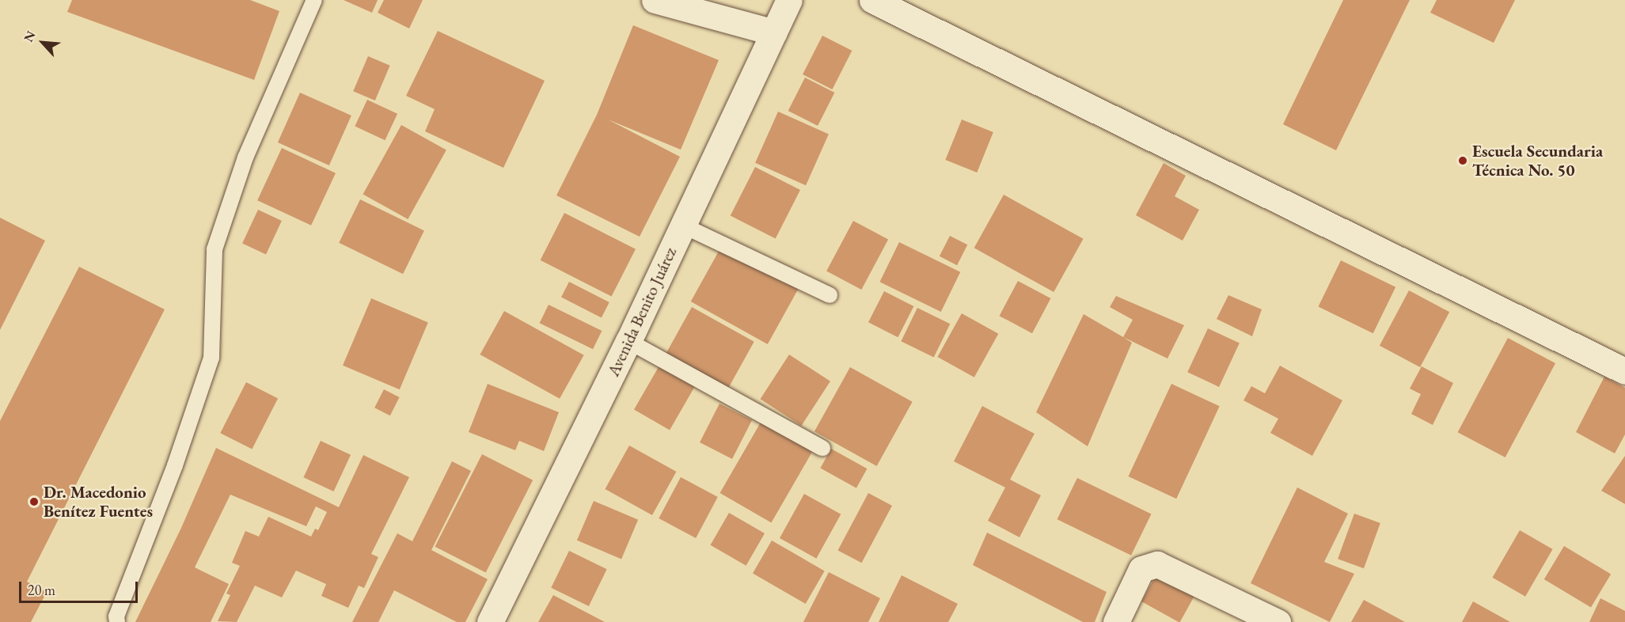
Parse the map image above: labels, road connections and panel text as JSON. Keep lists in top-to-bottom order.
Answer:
{
  "streets": {
    "street": ["Avenida Benito Juárez"]
  },
  "places": ["Escuela Secundaria Técnica No. 50", "Dr. Macedonio Benítez Fuentes"],
  "scale_bar": "20 m",
  "north": "top left"
}
